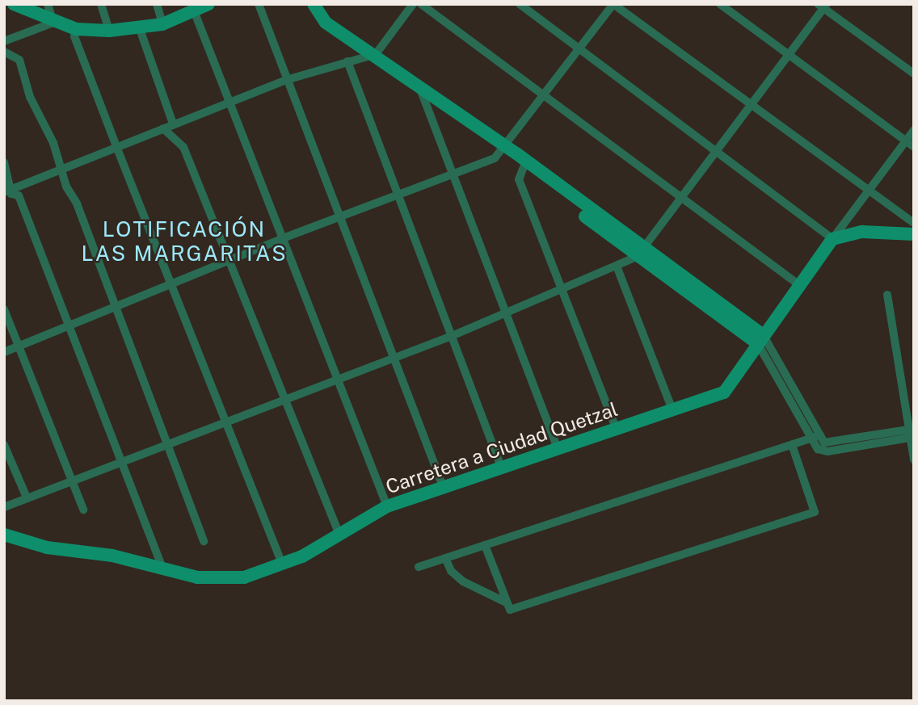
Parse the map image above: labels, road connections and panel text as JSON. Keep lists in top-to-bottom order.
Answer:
{
  "streets": {
    "main road": ["Carretera a Ciudad Quetzal"]
  },
  "districts": ["LOTIFICACIÓN LAS MARGARITAS"]
}
